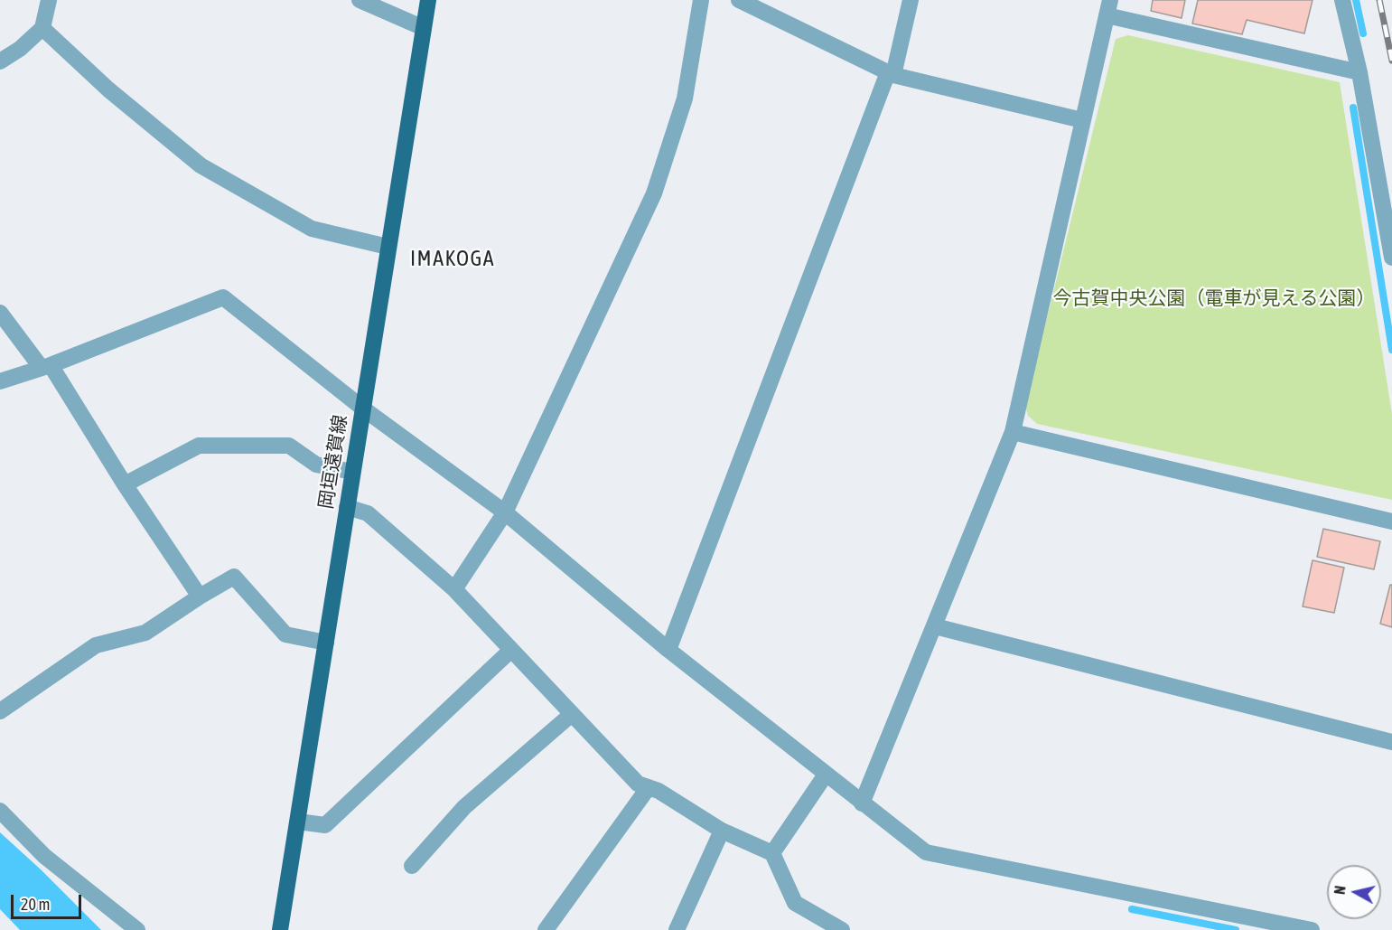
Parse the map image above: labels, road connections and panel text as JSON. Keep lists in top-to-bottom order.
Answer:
{
  "streets": {
    "main road": ["岡垣遠賀線"]
  },
  "districts": ["IMAKOGA"],
  "parks": ["今古賀中央公園（電車が見える公園）"],
  "scale_bar": "20 m",
  "north": "left"
}
